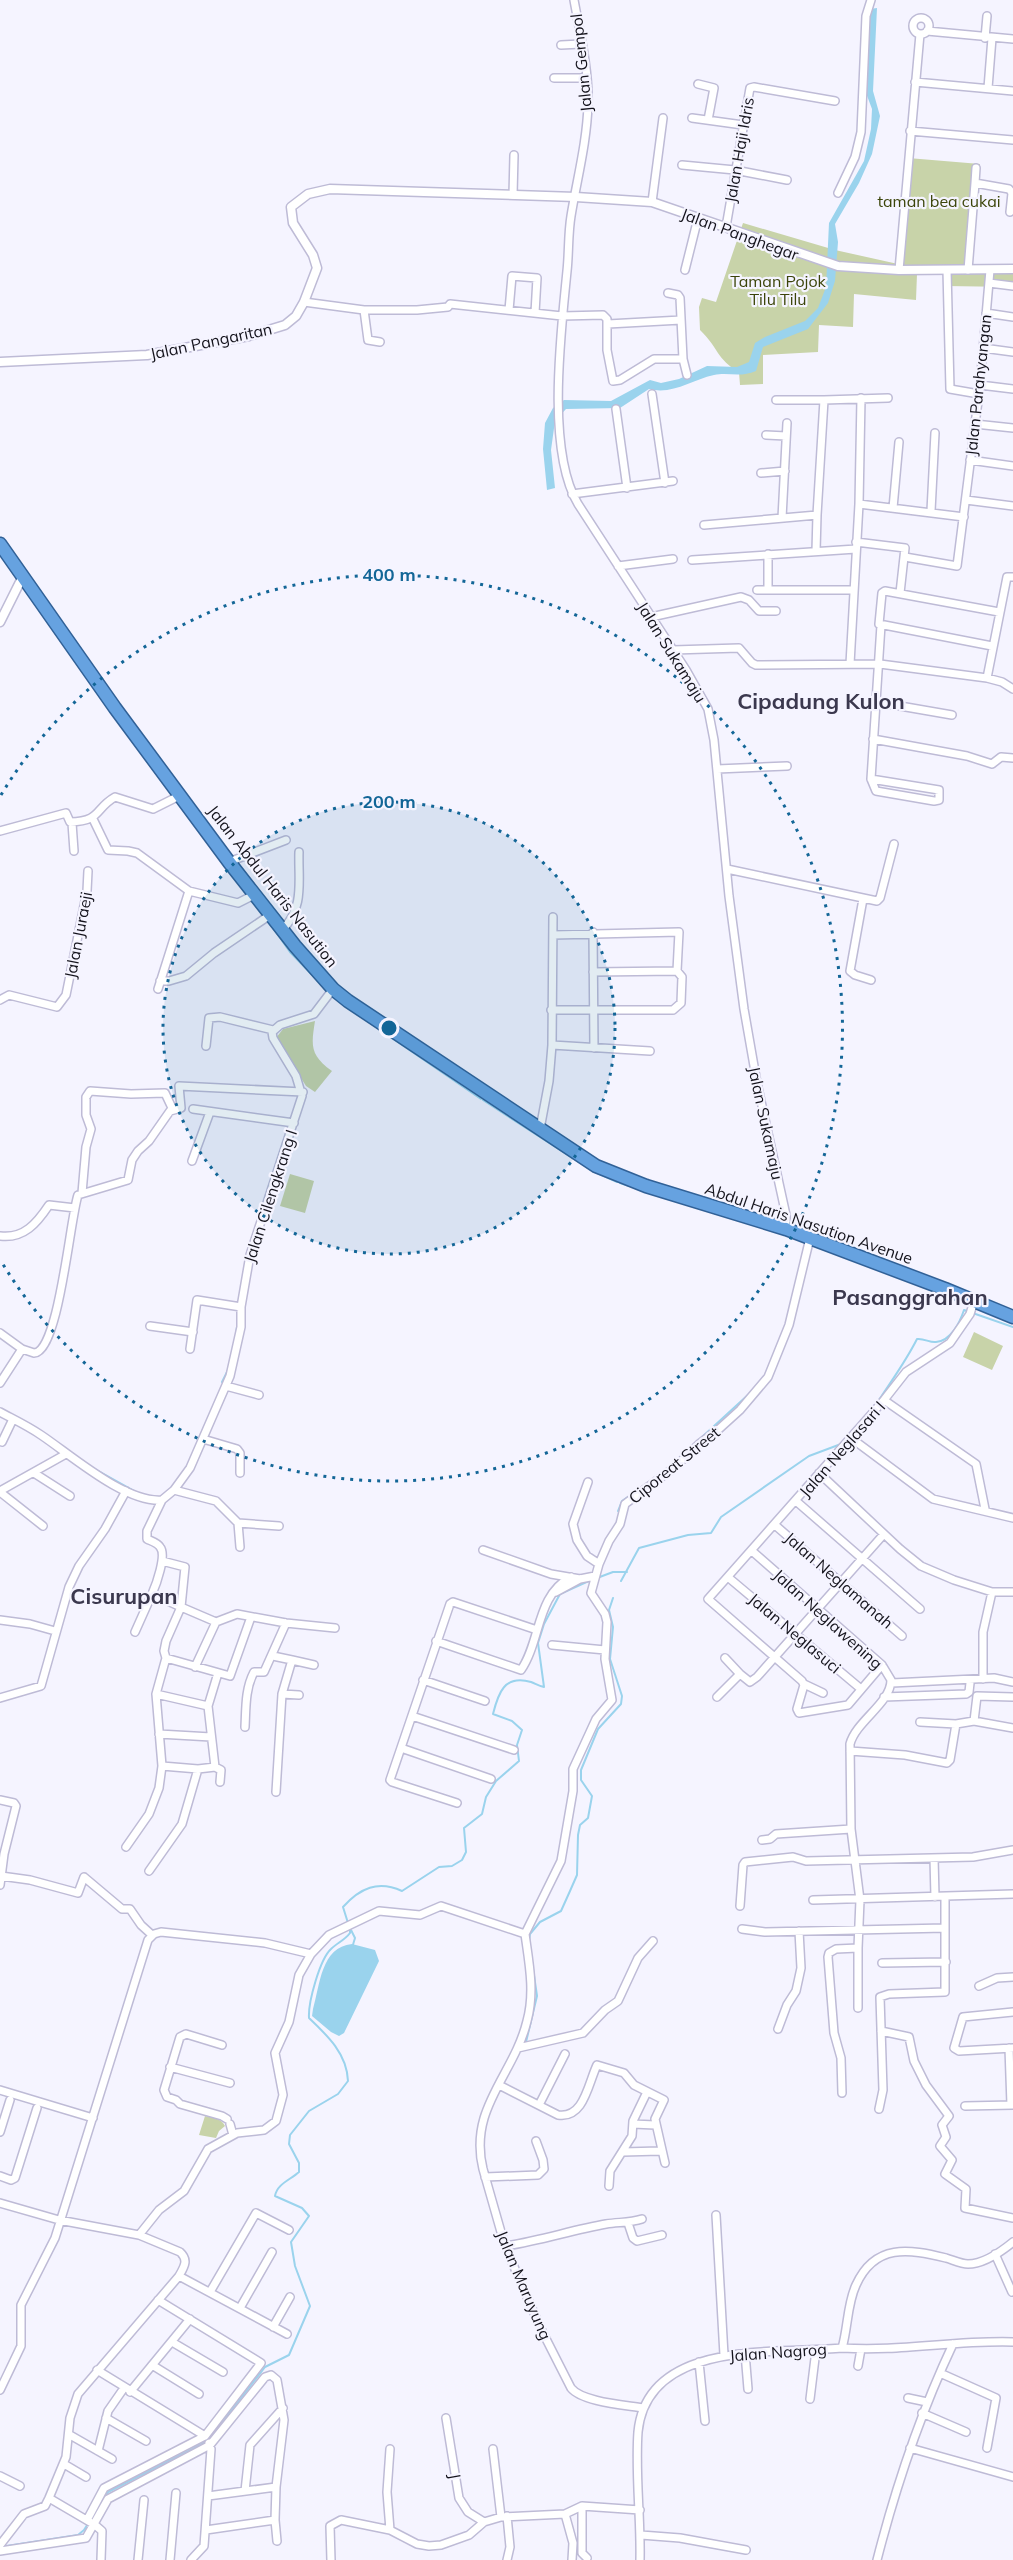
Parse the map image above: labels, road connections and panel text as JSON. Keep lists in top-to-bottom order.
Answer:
{
  "streets": {
    "highway": ["Jalan Abdul Haris Nasution", "Abdul Haris Nasution Avenue"],
    "street": [
      "Jalan Gempol",
      "Jalan Haji Idris",
      "Jalan Panghegar",
      "Jalan Pangaritan",
      "Jalan Parahyangan",
      "Jalan Sukamaju",
      "Jalan Juraeji",
      "Jalan Cilengkrang I",
      "Jalan Neglasari I",
      "Ciporeat Street",
      "Jalan Neglamanah",
      "Jalan Neglawening",
      "Jalan Neglasuci",
      "Jalan Maruyung",
      "Jalan Nagrog",
      "J"
    ]
  },
  "crossings": [
    ["Jalan Gempol", "Jalan Panghegar"],
    ["Jalan Gempol", "Jalan Pangaritan"],
    ["Jalan Gempol", "Jalan Sukamaju"],
    ["Jalan Haji Idris", "Jalan Panghegar"],
    ["Jalan Panghegar", "Jalan Pangaritan"],
    ["Jalan Panghegar", "Jalan Parahyangan"],
    ["Jalan Panghegar", "Jalan Sukamaju"],
    ["Jalan Pangaritan", "Jalan Sukamaju"],
    ["Jalan Sukamaju", "Abdul Haris Nasution Avenue"],
    ["Jalan Abdul Haris Nasution", "Abdul Haris Nasution Avenue"],
    ["Abdul Haris Nasution Avenue", "Jalan Neglasari I"],
    ["Abdul Haris Nasution Avenue", "Ciporeat Street"],
    ["Jalan Neglasari I", "Jalan Neglamanah"],
    ["Jalan Neglasari I", "Jalan Neglawening"],
    ["Jalan Neglasari I", "Jalan Neglasuci"],
    ["Jalan Maruyung", "Jalan Nagrog"]
  ],
  "districts": ["Cipadung Kulon", "Pasanggrahan", "Cisurupan"],
  "parks": ["taman bea cukai", "Taman Pojok Tilu Tilu"],
  "rings": ["400 m", "200 m"]
}
